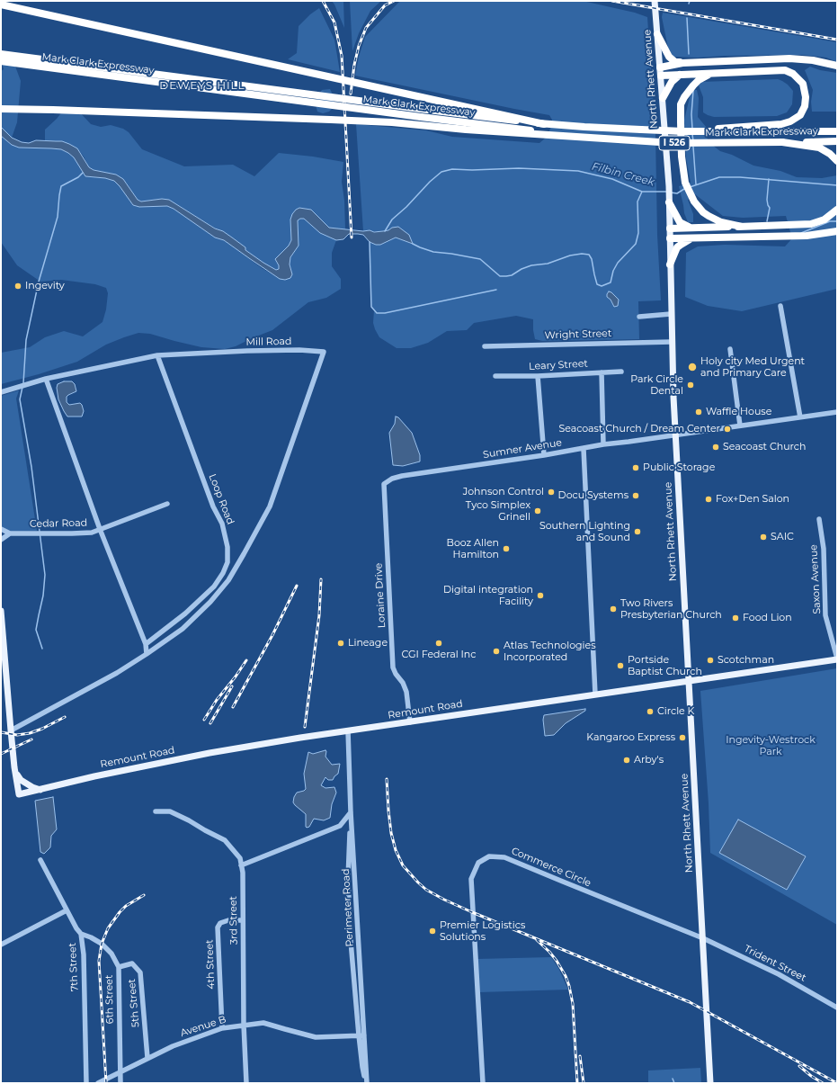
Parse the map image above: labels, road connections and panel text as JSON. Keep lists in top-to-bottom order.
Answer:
{
  "streets": {
    "highway": ["Mark Clark Expressway", "I 526"],
    "main road": ["North Rhett Avenue", "Remount Road"],
    "street": [
      "Wright Street",
      "Mill Road",
      "Leary Street",
      "Sumner Avenue",
      "Loop Road",
      "Cedar Road",
      "Saxon Avenue",
      "Loraine Drive",
      "Commerce Circle",
      "Perimeter Road",
      "3rd Street",
      "Trident Street",
      "4th Street",
      "7th Street",
      "6th Street",
      "5th Street",
      "Avenue B"
    ]
  },
  "crossings": [
    ["North Rhett Avenue", "Wright Street"],
    ["North Rhett Avenue", "Sumner Avenue"],
    ["North Rhett Avenue", "Remount Road"],
    ["North Rhett Avenue", "Commerce Circle"],
    ["North Rhett Avenue", "Trident Street"],
    ["Mill Road", "Loop Road"],
    ["Sumner Avenue", "Loraine Drive"],
    ["Saxon Avenue", "Remount Road"],
    ["Loraine Drive", "Remount Road"],
    ["Remount Road", "Perimeter Road"],
    ["Commerce Circle", "Trident Street"],
    ["Perimeter Road", "Avenue B"],
    ["3rd Street", "4th Street"],
    ["3rd Street", "Avenue B"],
    ["4th Street", "Avenue B"],
    ["7th Street", "6th Street"],
    ["6th Street", "5th Street"],
    ["6th Street", "Avenue B"],
    ["5th Street", "Avenue B"]
  ],
  "districts": ["DEWEYS HILL"],
  "water": ["Filbin Creek"],
  "parks": ["Ingevity-Westrock Park"],
  "places": [
    "Ingevity",
    "Holy city Med Urgent and Primary Care",
    "Park Circle Dental",
    "Waffle House",
    "Seacoast Church / Dream Center",
    "Seacoast Church",
    "Public Storage",
    "Johnson Control",
    "Docu Systems",
    "Fox+Den Salon",
    "Tyco Simplex Grinell",
    "Southern Lighting and Sound",
    "SAIC",
    "Booz Allen Hamilton",
    "Digital integration Facility",
    "Two Rivers Presbyterian Church",
    "Food Lion",
    "Lineage",
    "CGI Federal Inc",
    "Atlas Technologies Incorporated",
    "Scotchman",
    "Portside Baptist Church",
    "Circle K",
    "Kangaroo Express",
    "Arby's",
    "Premier Logistics Solutions"
  ]
}
